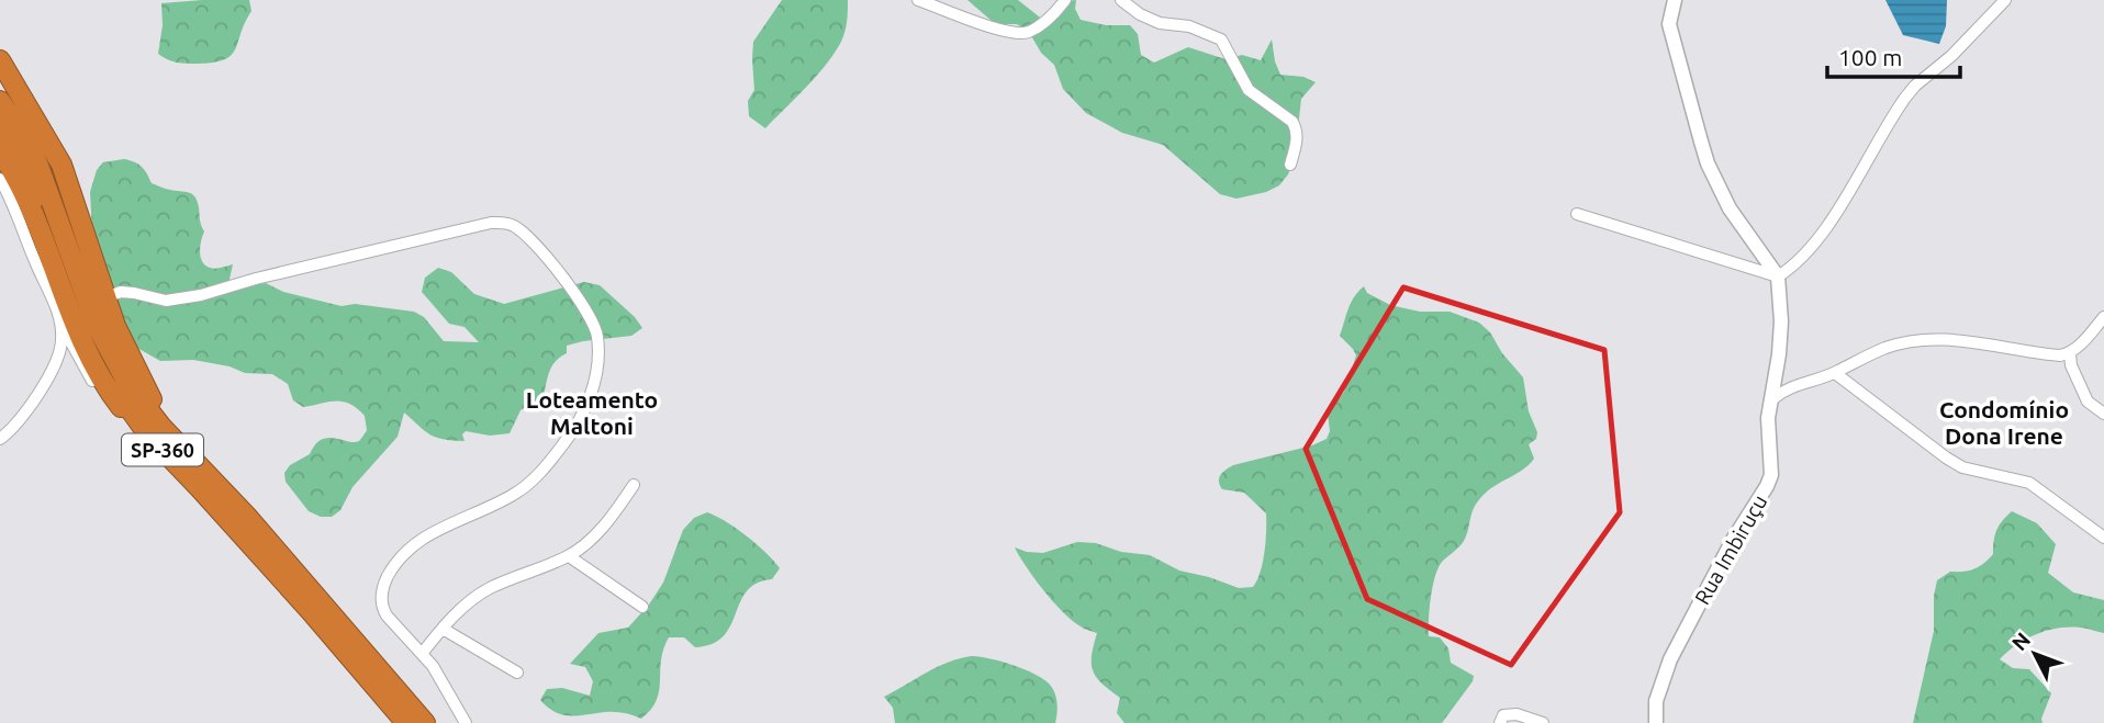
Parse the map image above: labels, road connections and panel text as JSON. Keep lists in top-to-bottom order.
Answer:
{
  "streets": {
    "highway": ["SP-360"],
    "street": ["Rua Imbiruçu"]
  },
  "districts": ["Loteamento Maltoni", "Condomínio Dona Irene"],
  "scale_bar": "100 m",
  "north": "top left"
}
